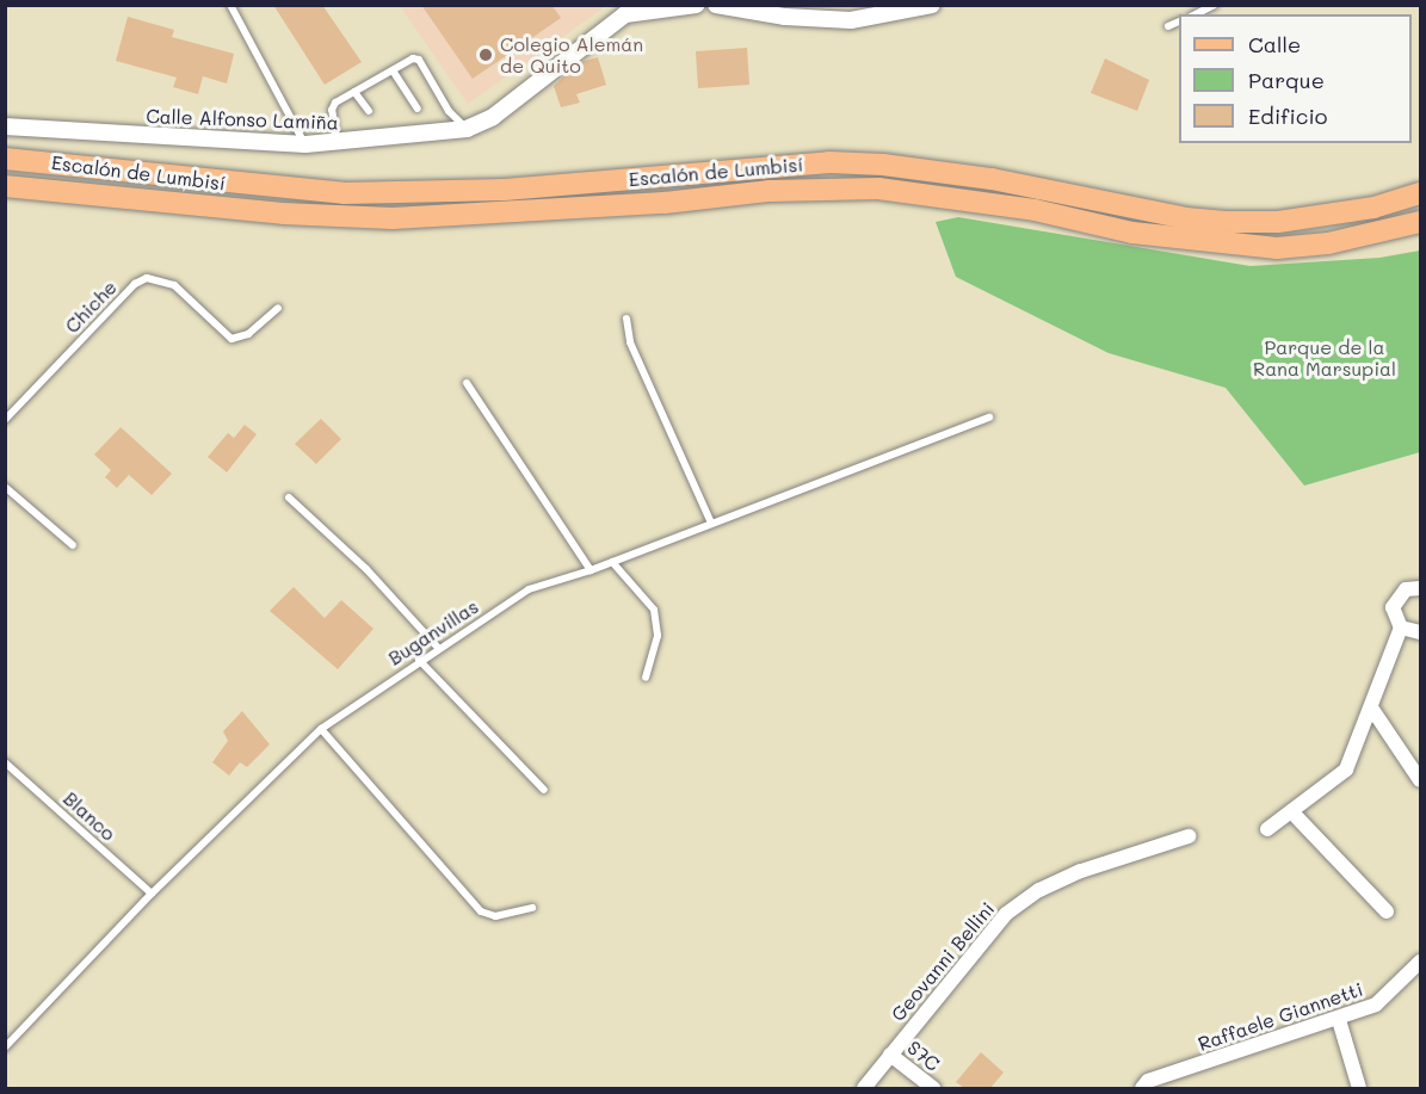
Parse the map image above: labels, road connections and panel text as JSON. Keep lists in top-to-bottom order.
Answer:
{
  "streets": {
    "main road": ["Escalón de Lumbisí"],
    "street": [
      "Calle Alfonso Lamiña",
      "Geovanni Bellini",
      "Raffaele Giannetti",
      "S7C"
    ],
    "lane": ["Chiche", "Buganvillas", "Blanco"]
  },
  "crossings": [
    ["Buganvillas", "Blanco"],
    ["Geovanni Bellini", "S7C"]
  ],
  "parks": ["Parque de la Rana Marsupial"],
  "places": ["Colegio Alemán de Quito"],
  "legend": ["Calle", "Parque", "Edificio"]
}
